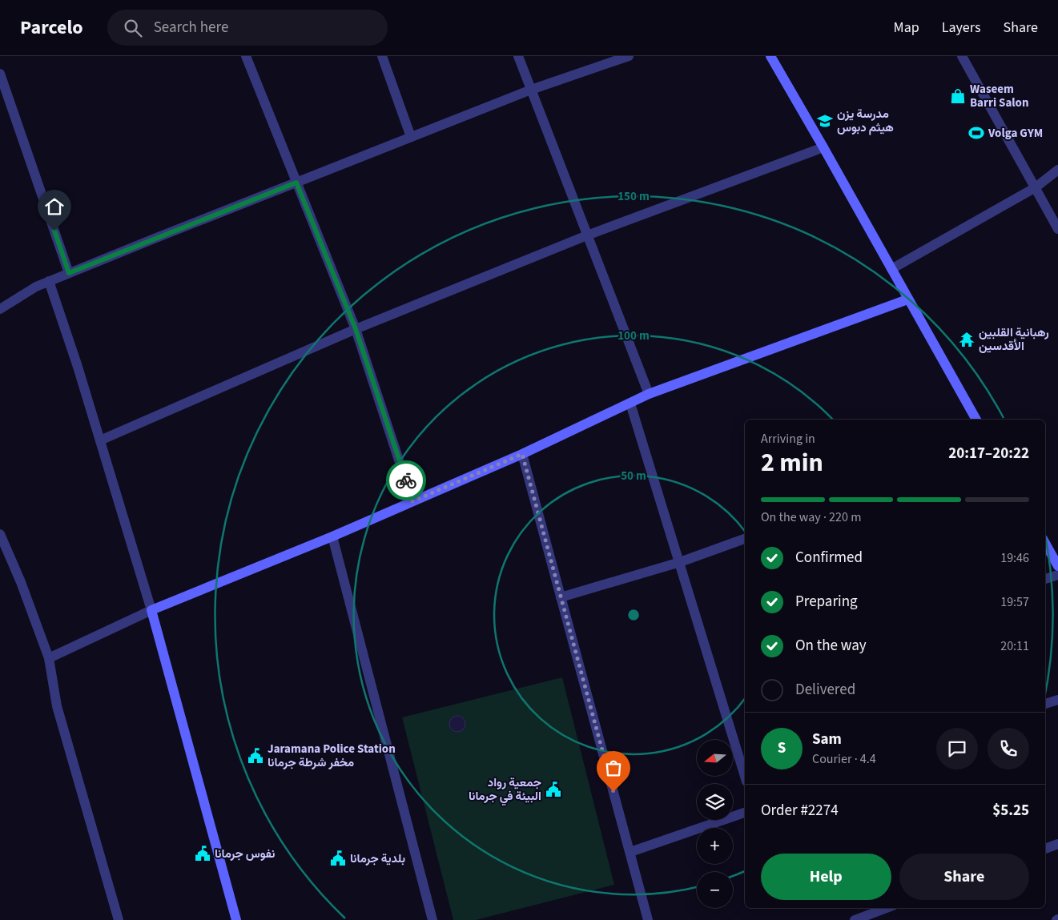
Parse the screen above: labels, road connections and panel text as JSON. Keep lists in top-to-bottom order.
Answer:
{
  "places": {
    "shop": ["Waseem Barri Salon"],
    "school or university": ["مدرسة يزن هيثم دبوس"],
    "sports": ["Volga GYM"],
    "temple": ["رهبانية القلبين الأقدسين"],
    "public building": [
      "Jaramana Police Station مخفر شرطة جرمانا",
      "جمعية رواد البيئة في جرمانا",
      "نفوس جرمانا",
      "بلدية جرمانا"
    ]
  },
  "north": "left",
  "page": {
    "header": "Parcelo",
    "search": "Search here",
    "nav": ["Map", "Layers", "Share"],
    "heading": ["2 min", "Arriving in", "20:17–20:22"],
    "panel": [
      "Sam",
      "Courier · 4.4",
      "Order #2274",
      "$5.25"
    ],
    "bar": "On the way · 220 m",
    "list": [
      ["Confirmed", "19:46"],
      ["Preparing", "19:57"],
      ["On the way", "20:11"],
      "Delivered"
    ],
    "round": "S",
    "map_buttons": ["+", "−"],
    "buttons": ["Help", "Share"]
  },
  "rings": ["150 m", "100 m", "50 m"]
}
